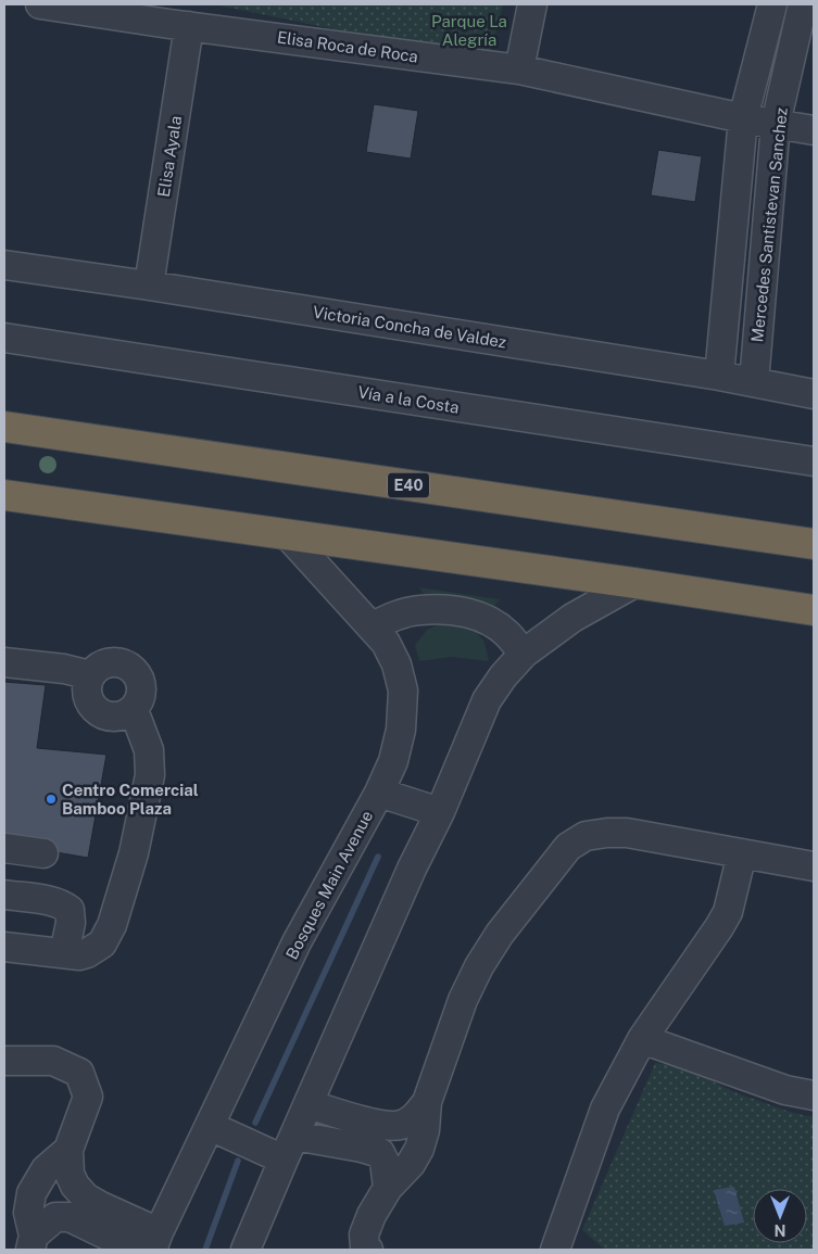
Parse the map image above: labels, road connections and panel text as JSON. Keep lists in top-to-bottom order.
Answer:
{
  "streets": {
    "highway": ["E40"],
    "street": [
      "Elisa Roca de Roca",
      "Elisa Ayala",
      "Mercedes Santistevan Sanchez",
      "Victoria Concha de Valdez",
      "Vía a la Costa",
      "Bosques Main Avenue"
    ]
  },
  "crossings": [
    ["Elisa Roca de Roca", "Elisa Ayala"],
    ["Elisa Roca de Roca", "Mercedes Santistevan Sanchez"],
    ["Elisa Ayala", "Victoria Concha de Valdez"],
    ["Mercedes Santistevan Sanchez", "Victoria Concha de Valdez"]
  ],
  "parks": ["Parque La Alegría"],
  "places": ["Centro Comercial Bamboo Plaza"],
  "north": "bottom"
}
